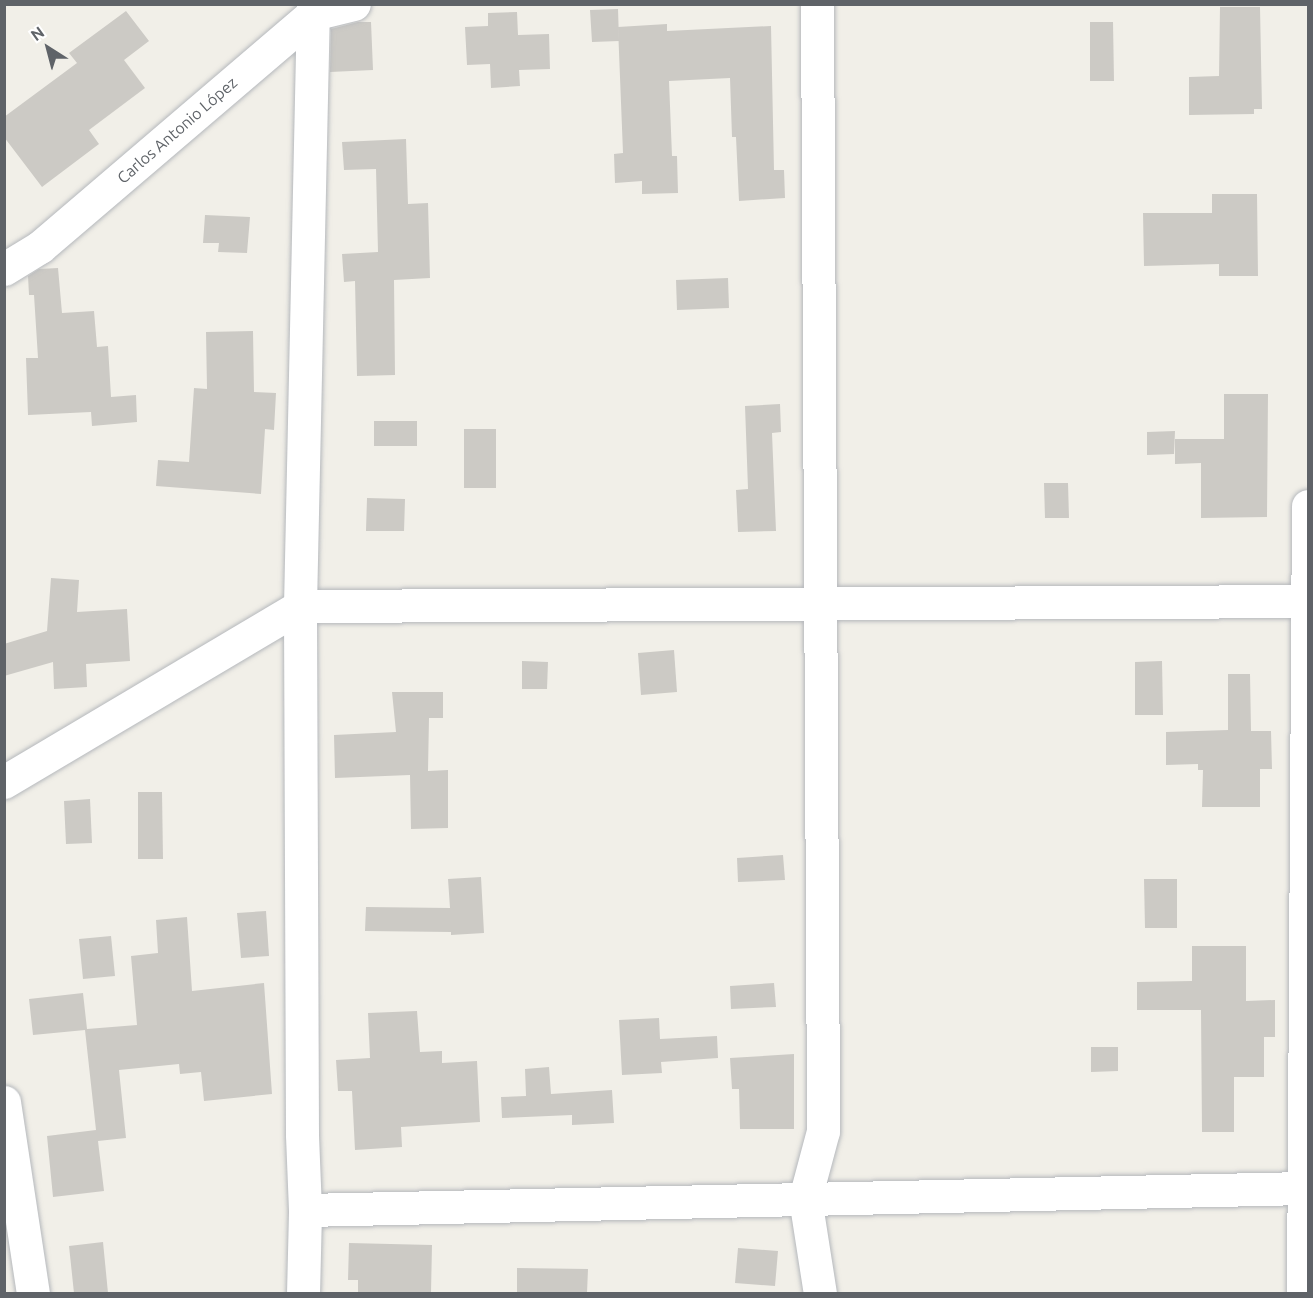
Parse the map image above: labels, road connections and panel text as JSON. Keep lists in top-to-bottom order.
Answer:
{
  "streets": {
    "street": ["Carlos Antonio López"]
  },
  "north": "top left"
}
